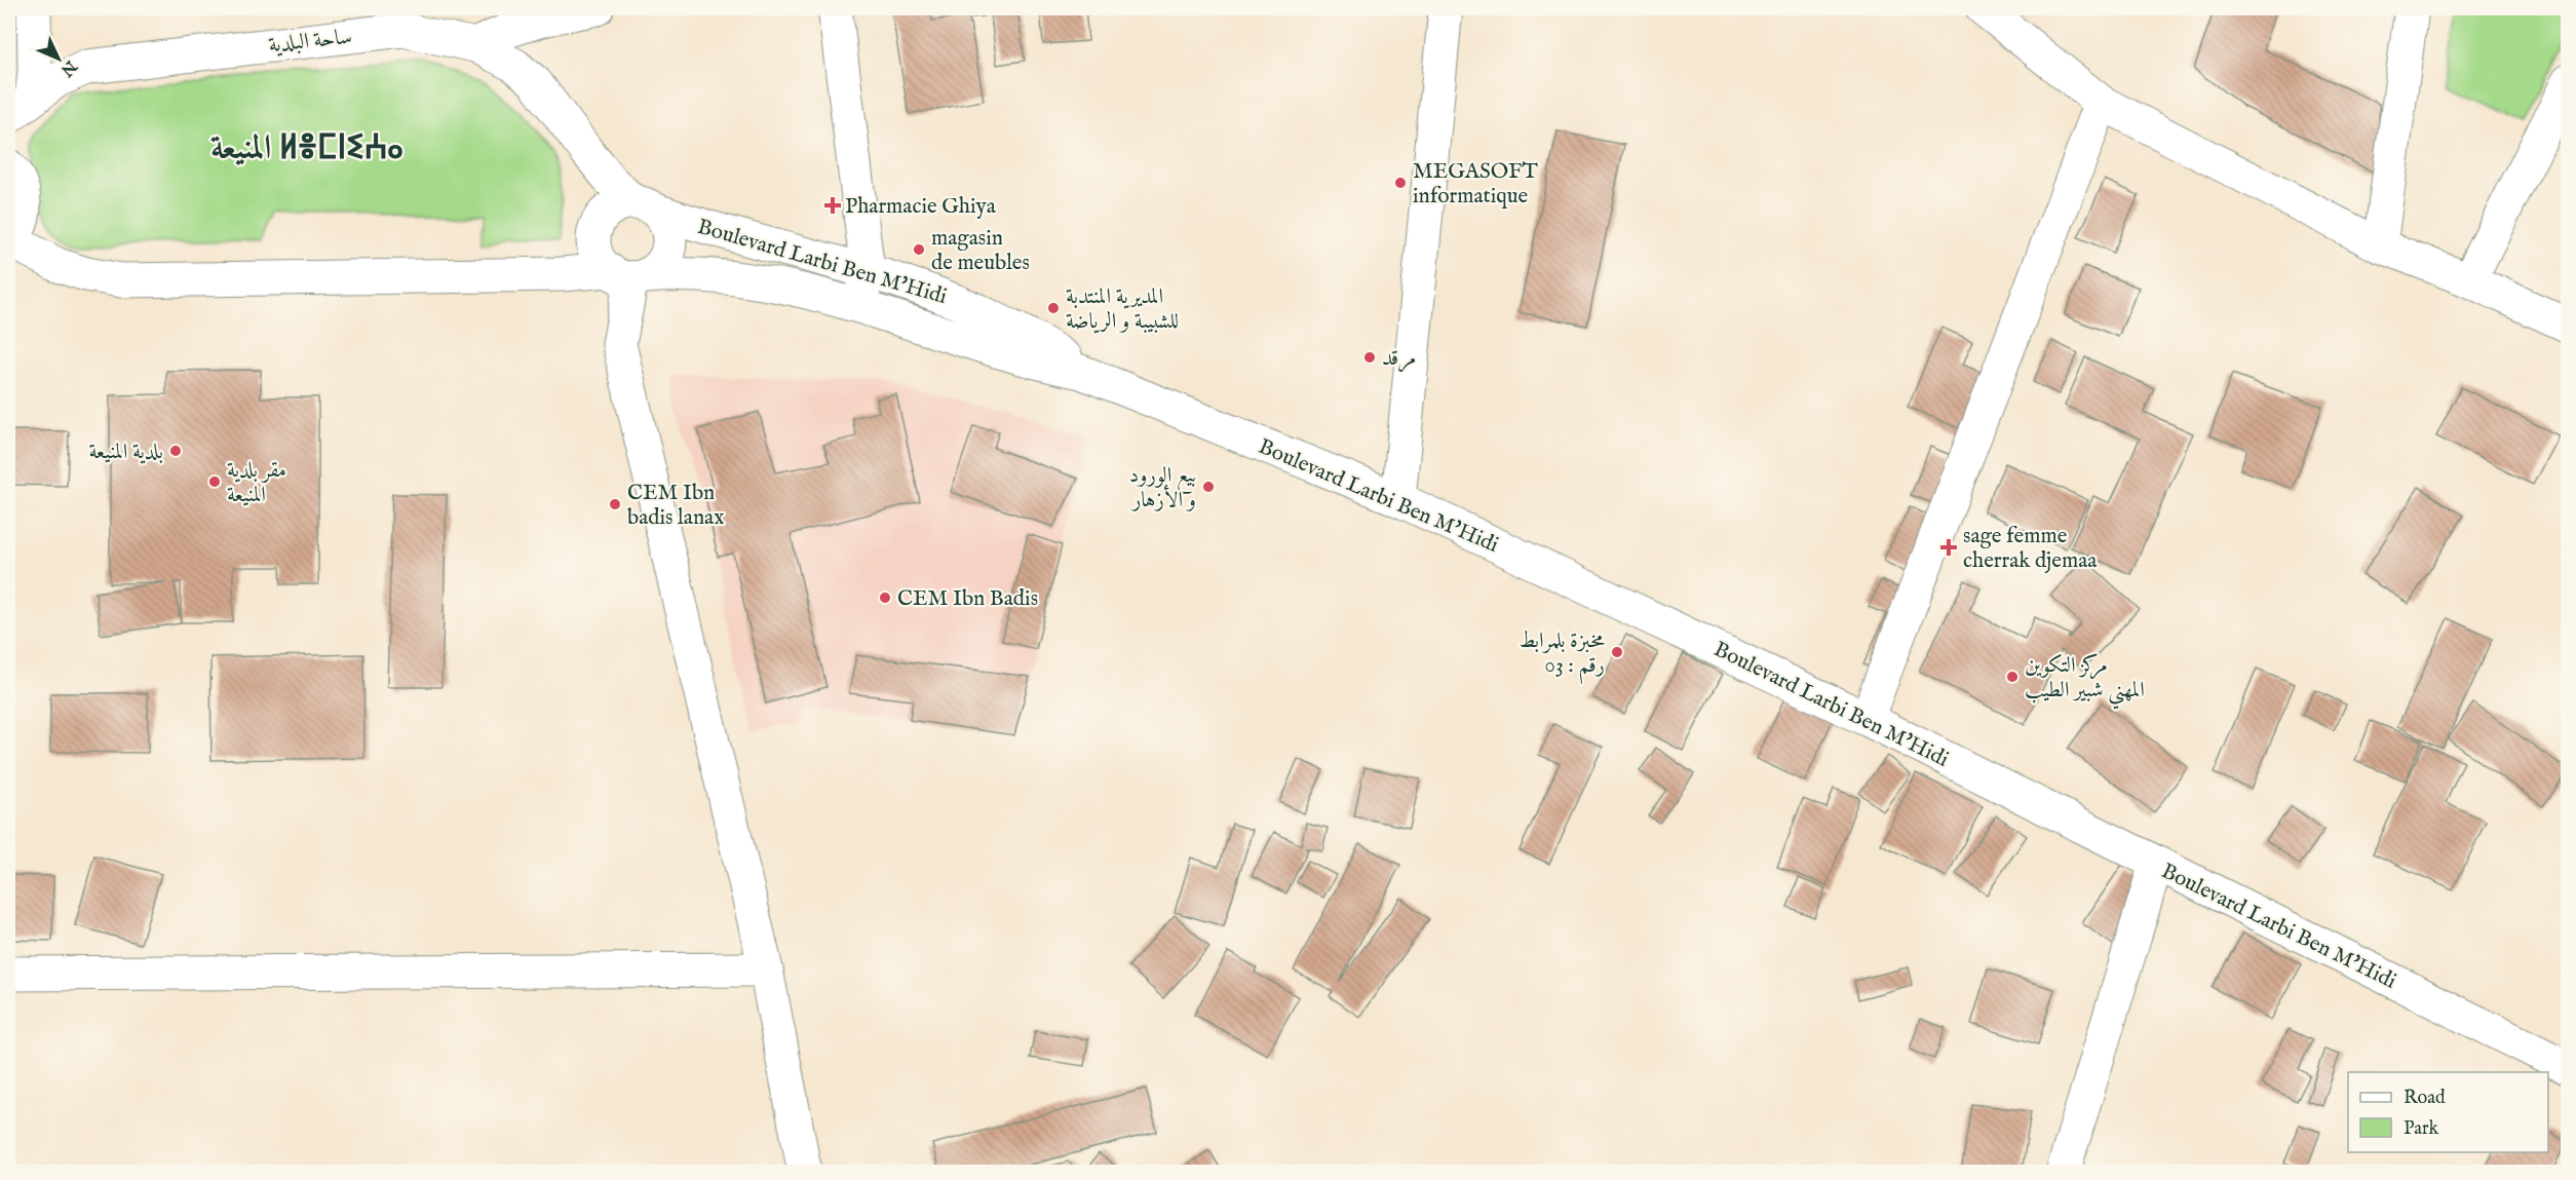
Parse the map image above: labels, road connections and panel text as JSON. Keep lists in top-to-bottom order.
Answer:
{
  "streets": {
    "street": ["ساحة البلدية", "Boulevard Larbi Ben M'Hidi"]
  },
  "crossings": [
    ["ساحة البلدية", "Boulevard Larbi Ben M'Hidi"]
  ],
  "districts": ["المنيعة ⵍⴻⵎⵏⵉⵄⴰ"],
  "places": {
    "other": [
      "MEGASOFT informatique",
      "magasin de meubles",
      "المديرية المنتدبة للشبيبة و الرياضة",
      "مرقد",
      "بلدية المنيعة",
      "مقر بلدية المنيعة",
      "بيع الورود و الأزهار",
      "CEM Ibn badis lanax",
      "CEM Ibn Badis",
      "مخبزة بلمرابط رقم : 03",
      "مركز التكوين المهني شبير الطيب"
    ],
    "health": ["Pharmacie Ghiya", "sage femme cherrak djemaa"]
  },
  "legend": ["Road", "Park"],
  "north": "bottom right"
}
